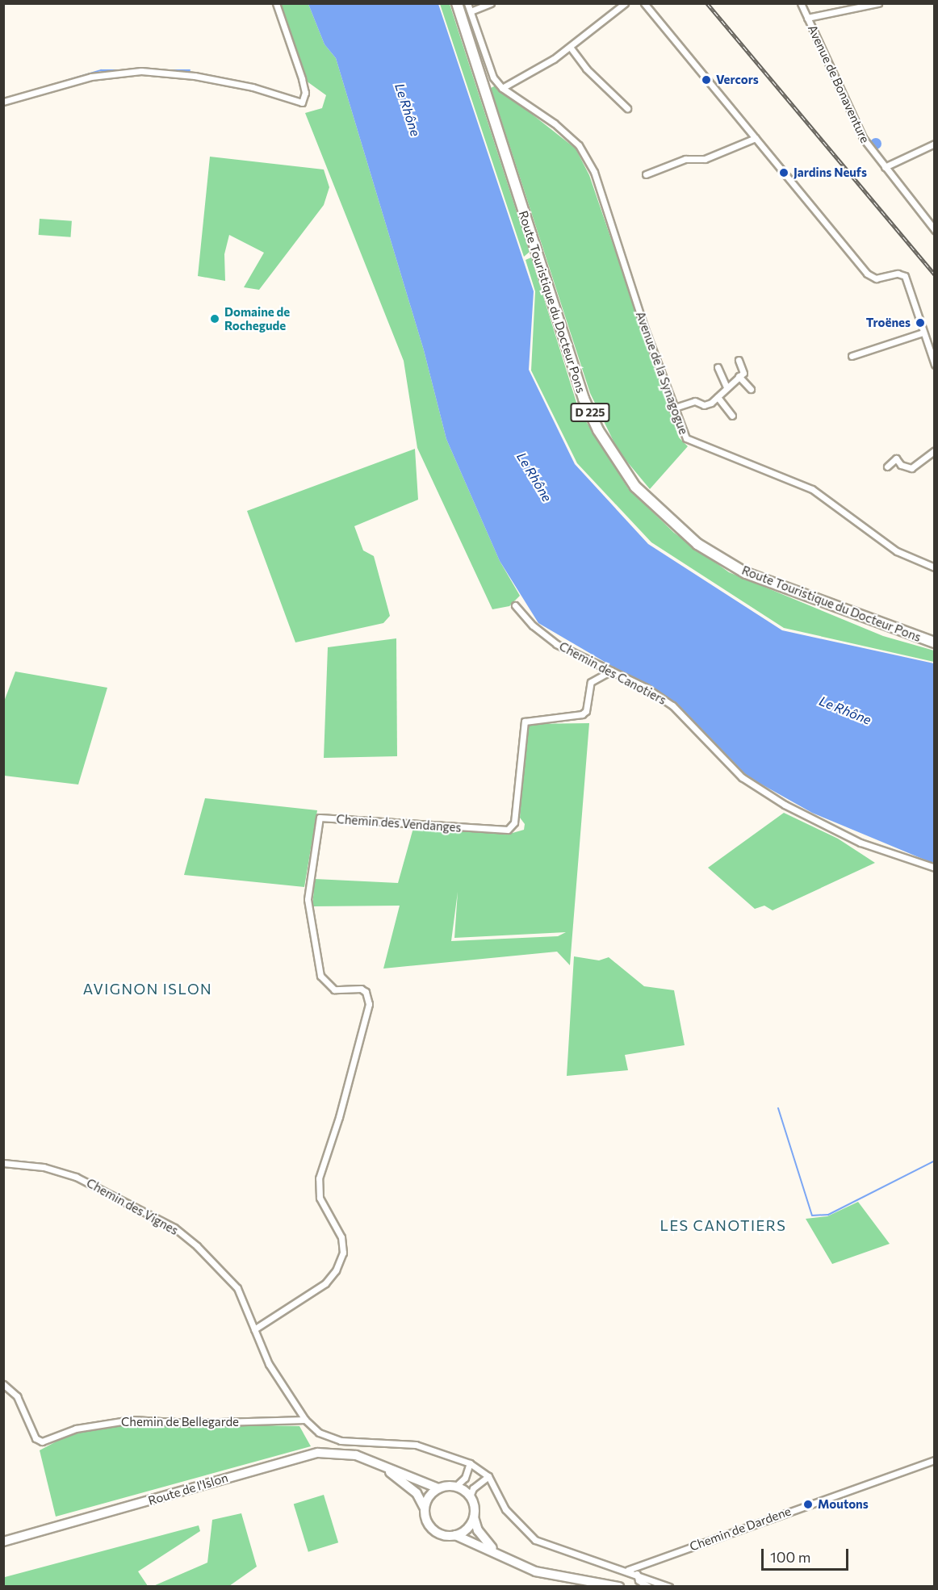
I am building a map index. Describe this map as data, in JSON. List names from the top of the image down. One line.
{"streets":{"highway":["Route Touristique du Docteur Pons","D 225"],"street":["Avenue de Bonaventure","Avenue de la Synagogue","Chemin des Canotiers","Chemin des Vendanges","Chemin des Vignes","Chemin de Bellegarde","Route de l'Islon","Chemin de Dardene"]},"crossings":[["Chemin des Canotiers","Chemin des Vendanges"],["Chemin des Vendanges","Chemin des Vignes"],["Chemin des Vignes","Chemin de Bellegarde"]],"districts":["AVIGNON ISLON","LES CANOTIERS"],"water":["Le Rhône"],"places":["Vercors","Jardins Neufs","Domaine de Rochegude","Troënes","Moutons"],"scale_bar":"100 m"}
